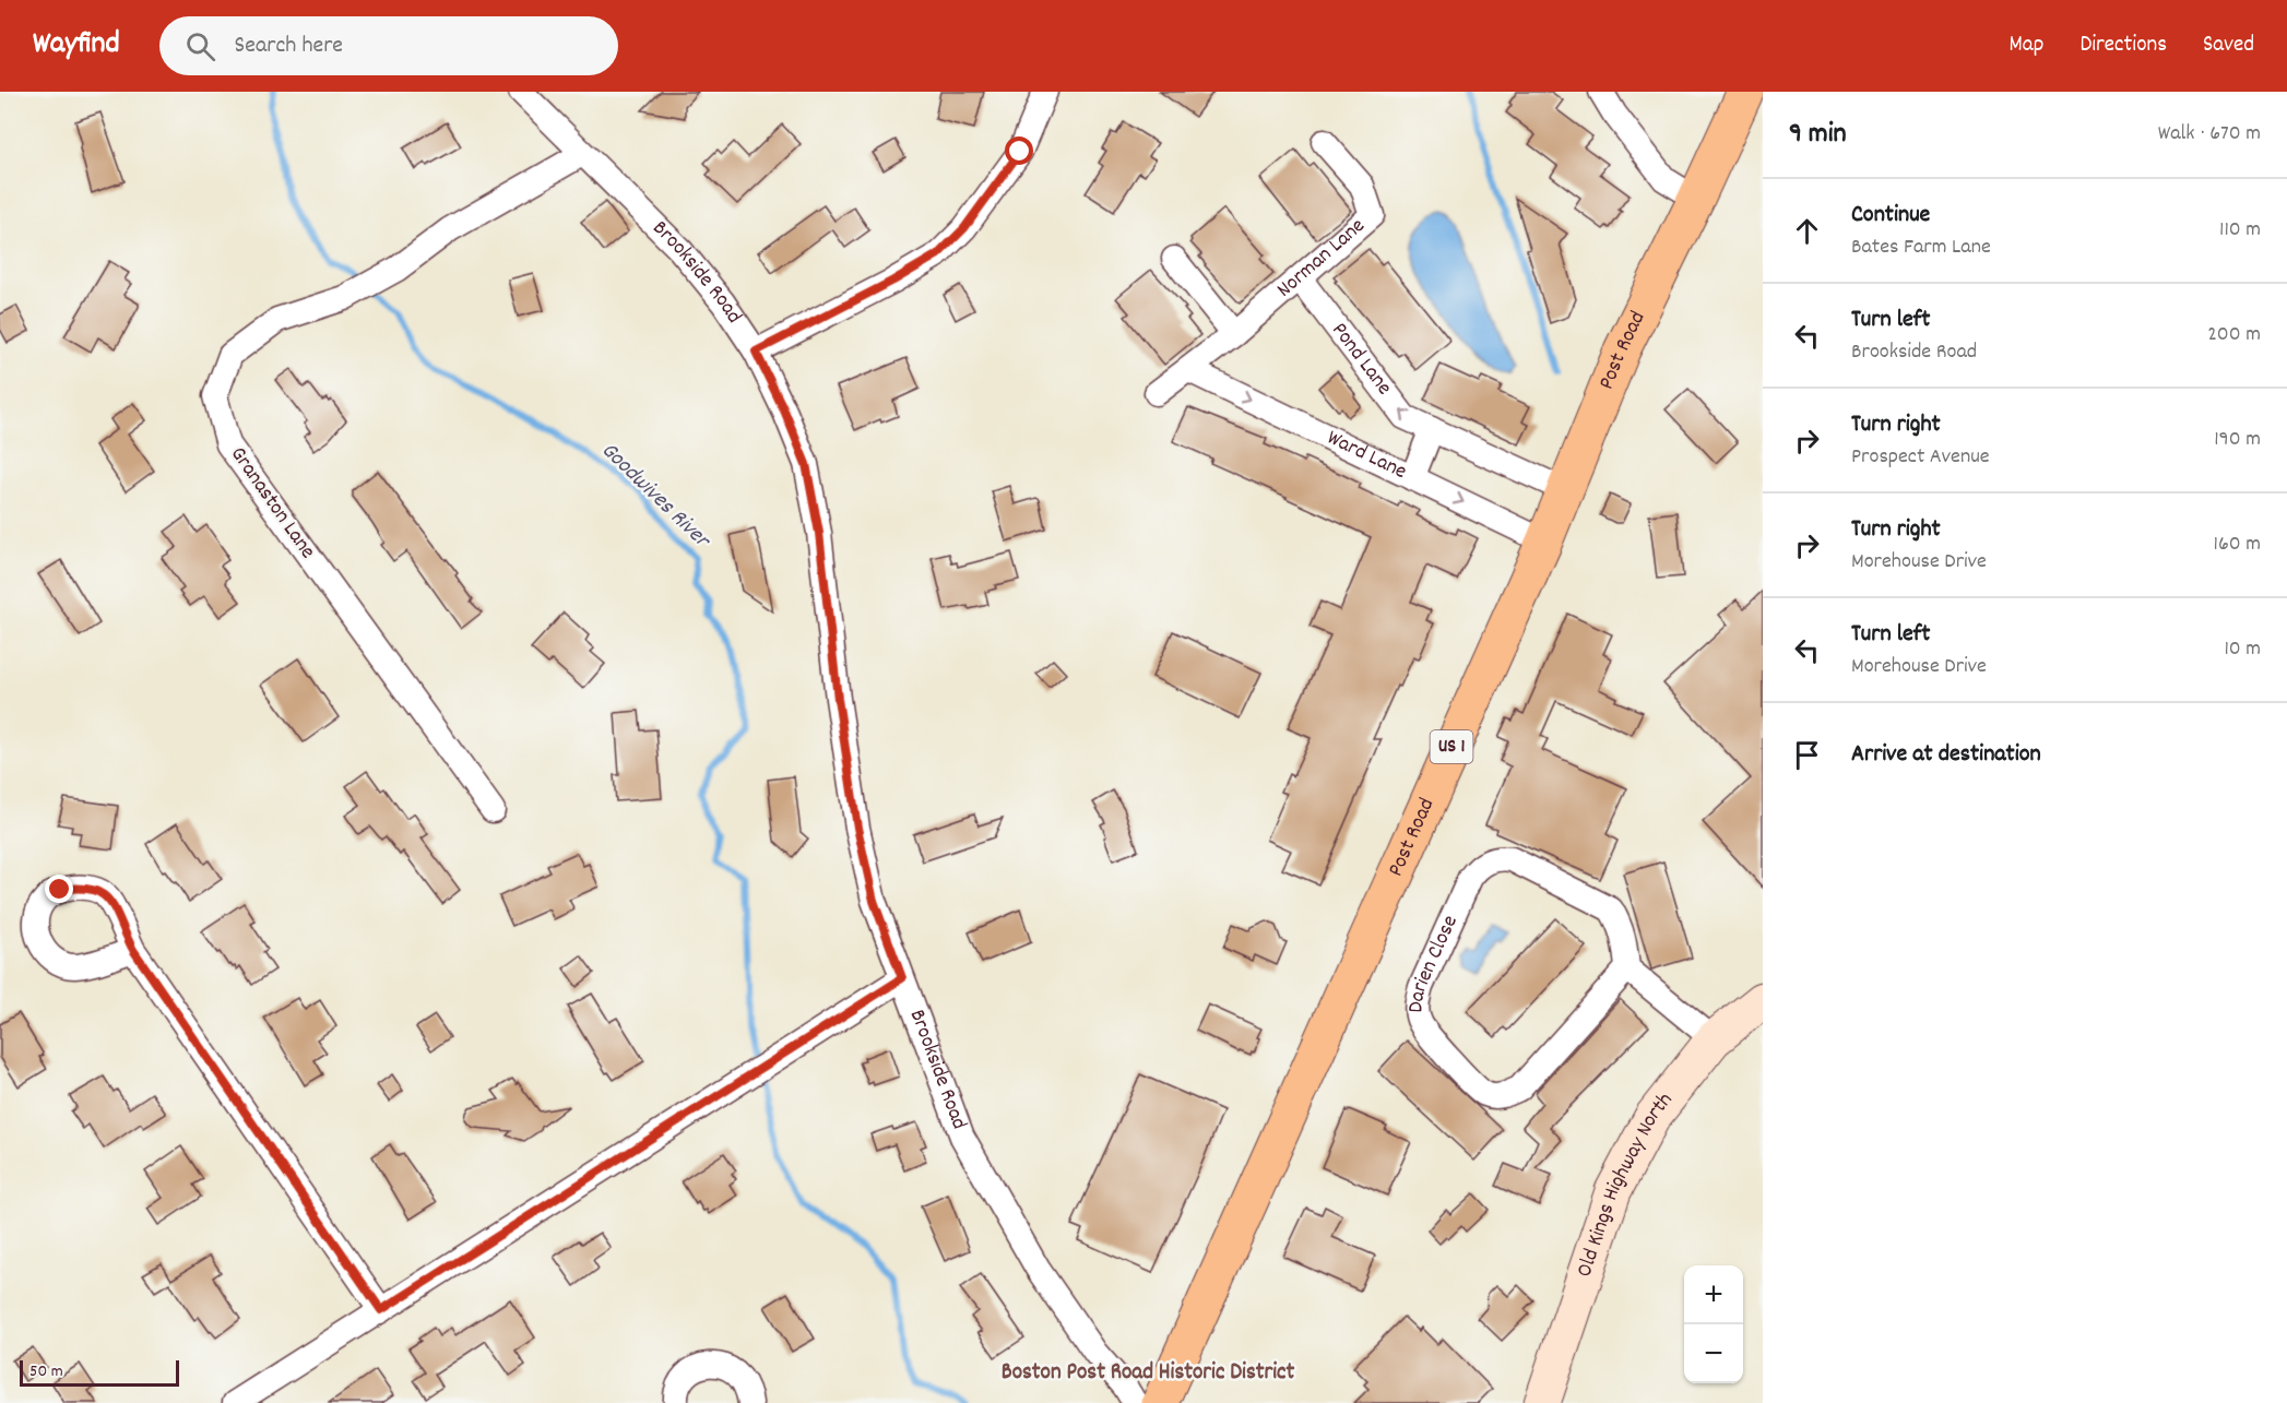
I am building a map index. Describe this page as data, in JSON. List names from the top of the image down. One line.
{"streets":{"main road":["Post Road","US 1"],"street":["Norman Lane","Brookside Road","Pond Lane","Ward Lane","Granaston Lane","Darien Close","Old Kings Highway North"]},"crossings":[["Norman Lane","Pond Lane"],["Norman Lane","Ward Lane"],["Brookside Road","Granaston Lane"],["Post Road","Pond Lane"],["Post Road","Ward Lane"]],"one_way":["Pond Lane","Ward Lane"],"districts":["Boston Post Road Historic District"],"water":["Goodwives River"],"scale_bar":"50 m","page":{"header":"Wayfind","search":"Search here","nav":["Map","Directions","Saved"],"heading":["9 min","Walk · 670 m"],"list":[["Continue","Bates Farm Lane","110 m"],["Turn left","Brookside Road","200 m"],["Turn right","Prospect Avenue","190 m"],["Turn right","Morehouse Drive","160 m"],["Turn left","Morehouse Drive","10 m"],"Arrive at destination"],"map_buttons":["+","−"],"scale":"50 m"}}
